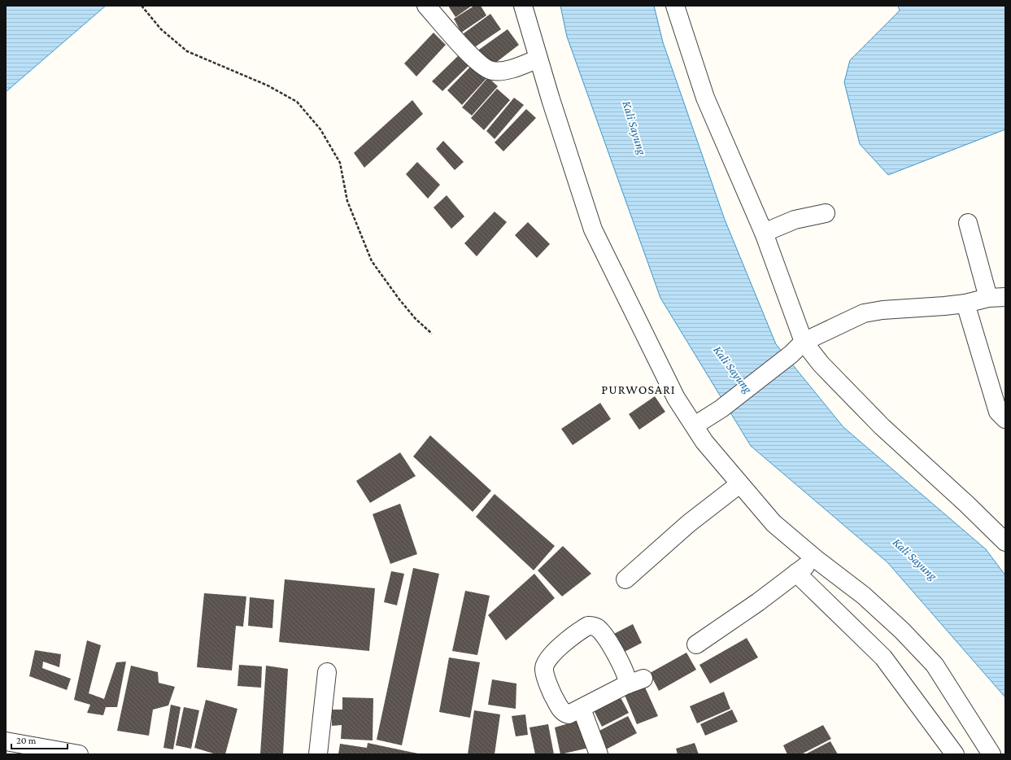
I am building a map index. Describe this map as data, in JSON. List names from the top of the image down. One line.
{"districts":["PURWOSARI"],"water":["Kali Sayung"],"scale_bar":"20 m"}
